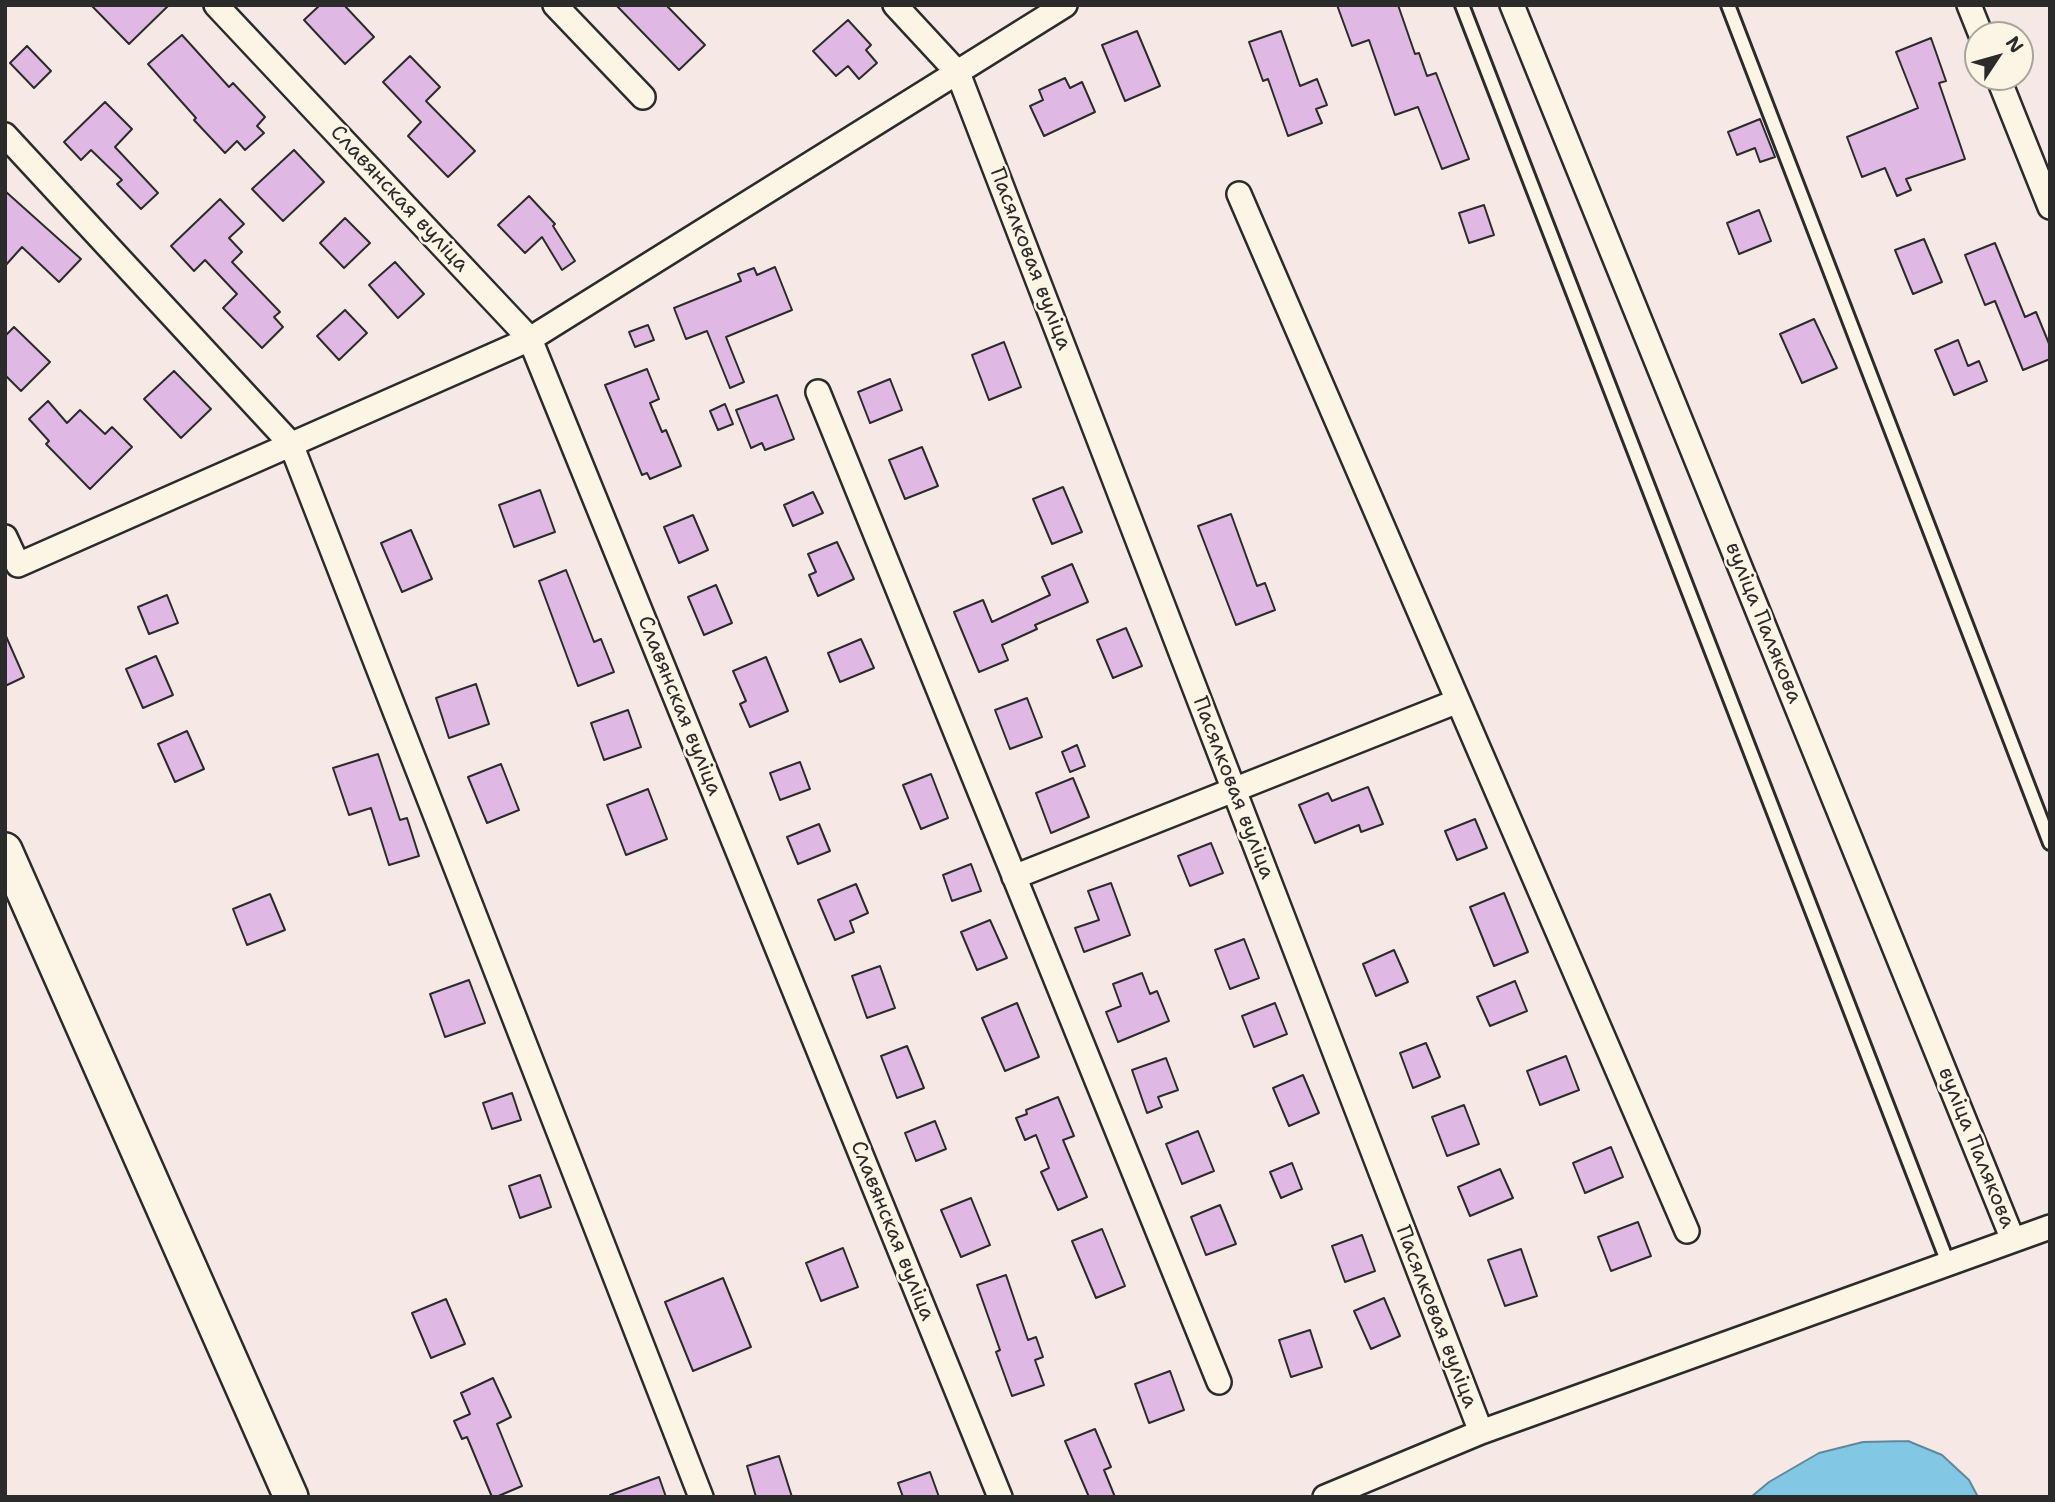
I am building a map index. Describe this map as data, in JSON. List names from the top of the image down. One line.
{"streets":{"street":["Славянская вуліца","Пасялковая вуліца","вуліца Палякова"]},"north":"top right"}
